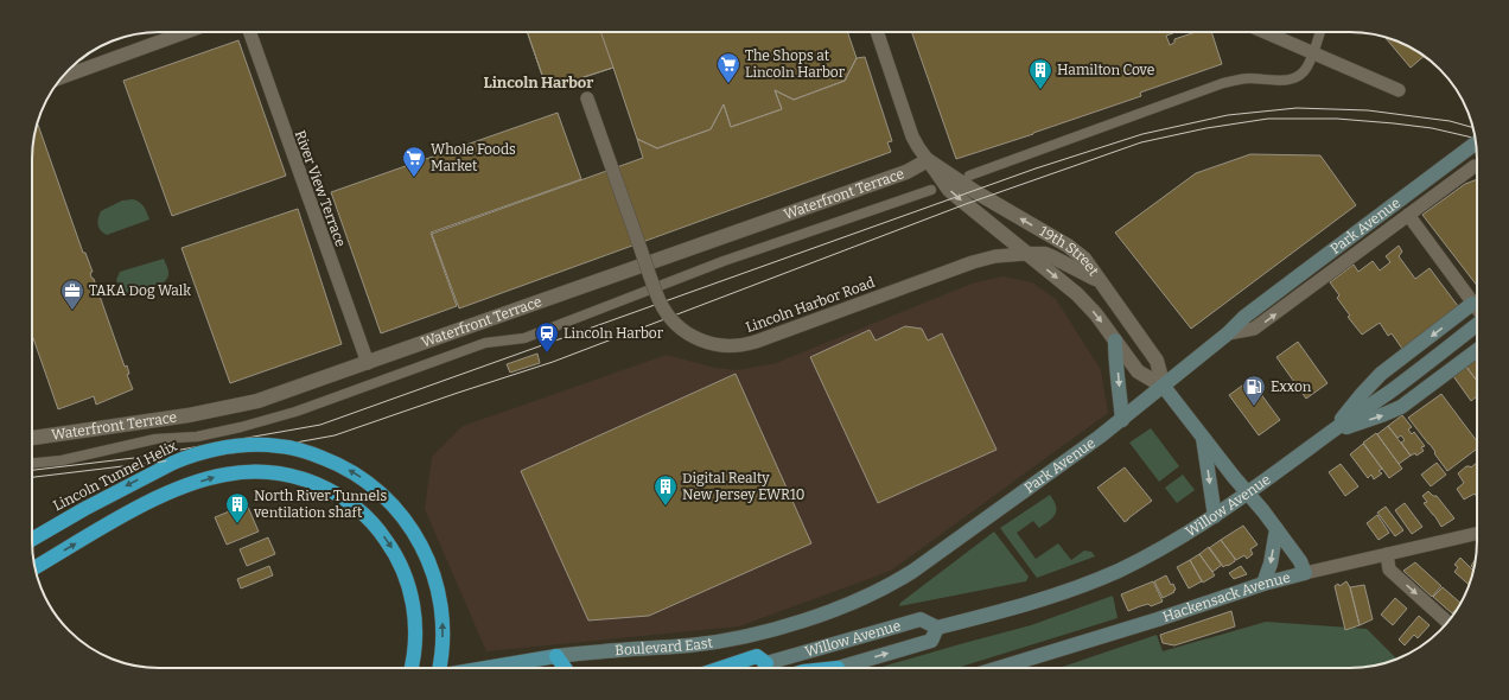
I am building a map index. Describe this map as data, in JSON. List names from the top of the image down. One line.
{"streets":{"highway":["Lincoln Tunnel Helix"],"main road":["Park Avenue","19th Street","Willow Avenue","Hackensack Avenue","Boulevard East"],"street":["River View Terrace","Waterfront Terrace","Lincoln Harbor Road"]},"crossings":[["River View Terrace","Waterfront Terrace"],["Waterfront Terrace","19th Street"],["Park Avenue","19th Street"],["Park Avenue","Boulevard East"],["19th Street","Lincoln Harbor Road"],["19th Street","Willow Avenue"],["19th Street","Hackensack Avenue"]],"districts":["Lincoln Harbor"],"places":{"supermarket":["The Shops at Lincoln Harbor","Whole Foods Market"],"building":["Hamilton Cove","Digital Realty New Jersey EWR10","North River Tunnels ventilation shaft"],"office":["TAKA Dog Walk"],"station":["Lincoln Harbor"],"fuel station":["Exxon"]}}
